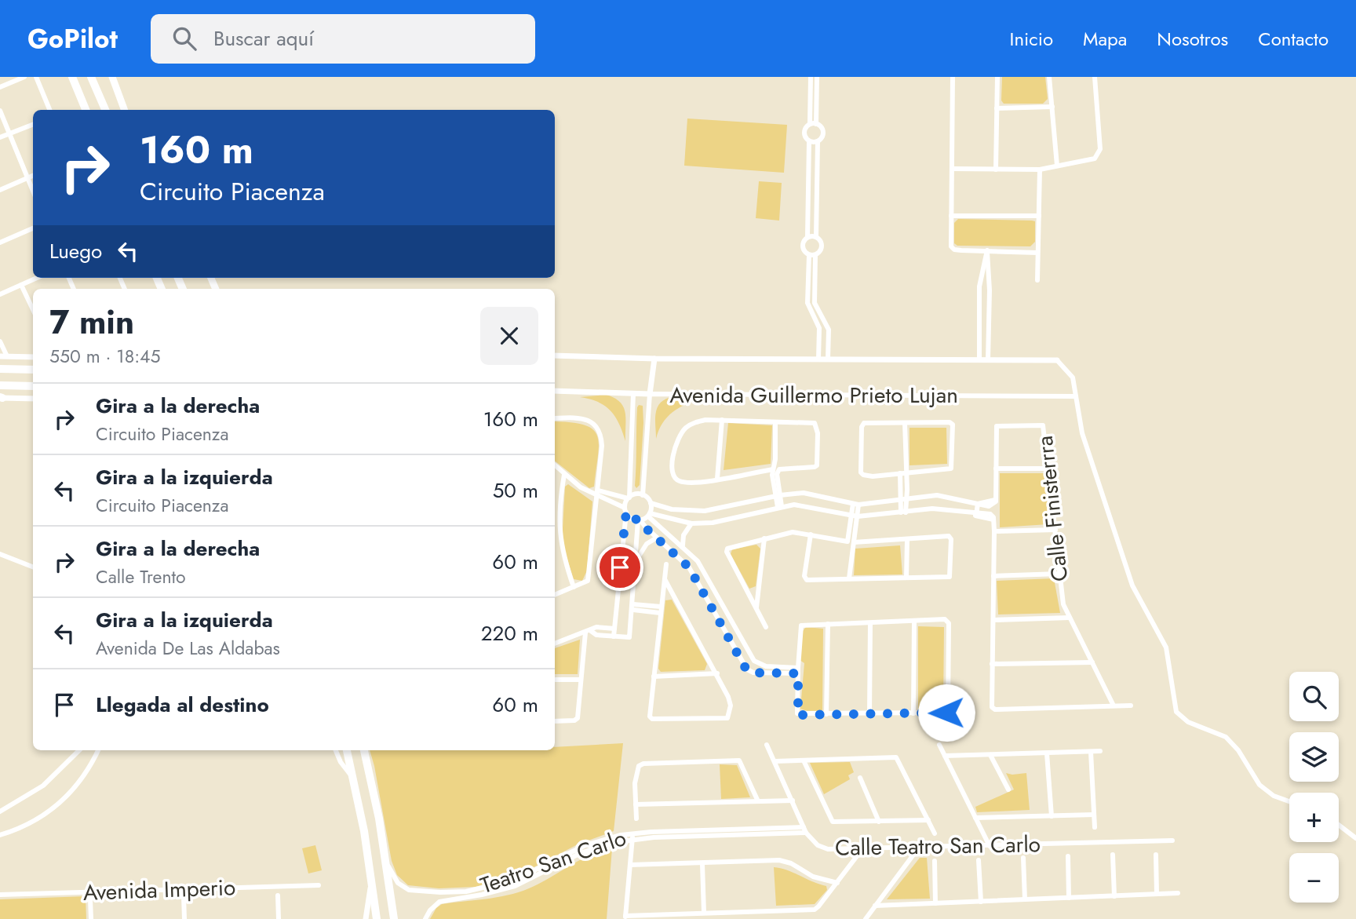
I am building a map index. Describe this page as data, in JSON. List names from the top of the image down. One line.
{"streets":{"street":["Avenida Guillermo Prieto Lujan","Calle Finisterrra","Calle Teatro San Carlo","Teatro San Carlo","Avenida Imperio"]},"crossings":[["Calle Teatro San Carlo","Teatro San Carlo"]],"page":{"header":"GoPilot","search":"Buscar aquí","nav":["Inicio","Mapa","Nosotros","Contacto"],"turn":["160 m","Circuito Piacenza"],"then":"Luego","heading":["7 min","550 m · 18:45"],"list":[{"name":"Gira a la derecha","note":"Circuito Piacenza","value":"160 m"},{"name":"Gira a la izquierda","note":"Circuito Piacenza","value":"50 m"},{"name":"Gira a la derecha","note":"Calle Trento","value":"60 m"},{"name":"Gira a la izquierda","note":"Avenida De Las Aldabas","value":"220 m"},{"name":"Llegada al destino","value":"60 m"}],"map_buttons":["+","−"]}}
